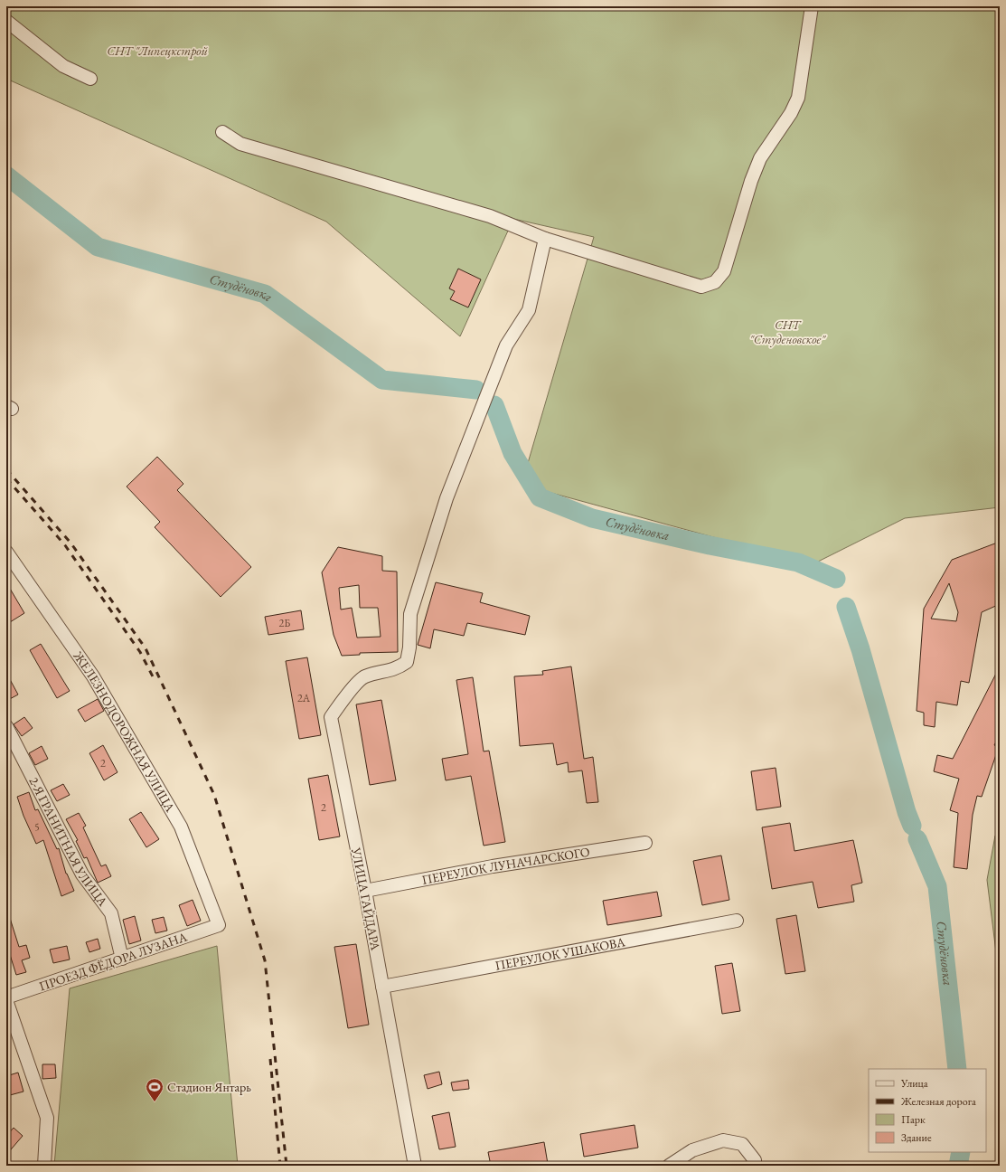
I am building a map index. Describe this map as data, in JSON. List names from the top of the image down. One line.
{"streets":{"street":["ЖЕЛЕЗНОДОРОЖНАЯ УЛИЦА","2-Я ГРАНИТНАЯ УЛИЦА","ПЕРЕУЛОК ЛУНАЧАРСКОГО","УЛИЦА ГАЙДАРА","ПЕРЕУЛОК УШАКОВА","ПРОЕЗД ФЁДОРА ЛУЗАНА"]},"crossings":[["ЖЕЛЕЗНОДОРОЖНАЯ УЛИЦА","ПРОЕЗД ФЁДОРА ЛУЗАНА"],["2-Я ГРАНИТНАЯ УЛИЦА","ПРОЕЗД ФЁДОРА ЛУЗАНА"],["ПЕРЕУЛОК ЛУНАЧАРСКОГО","УЛИЦА ГАЙДАРА"],["УЛИЦА ГАЙДАРА","ПЕРЕУЛОК УШАКОВА"]],"water":["Студёновка"],"parks":["СНТ \"Липецкстрой","СНТ \"Студеновское\""],"places":{"sports":["Стадион Янтарь"]},"house_numbers":["2Б","2А","2","2","5"],"legend":["Улица","Железная дорога","Парк","Здание"]}
